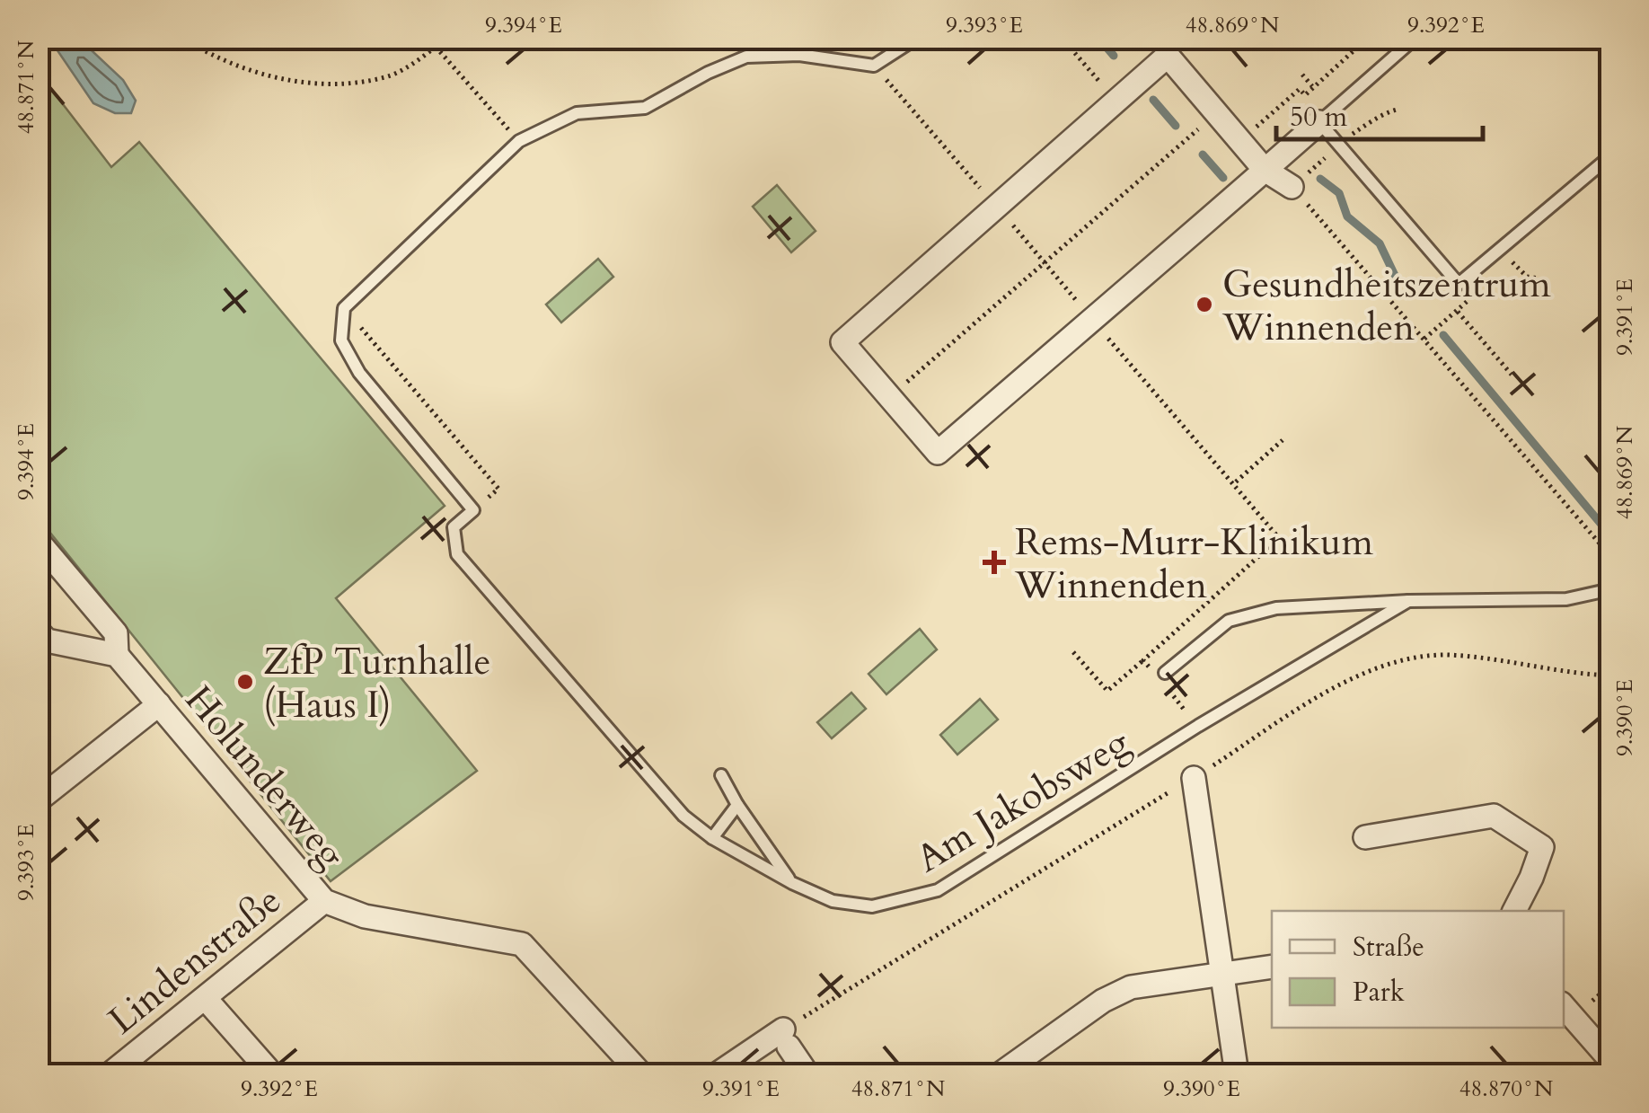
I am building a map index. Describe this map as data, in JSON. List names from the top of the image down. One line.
{"streets":{"street":["Holunderweg","Lindenstraße"],"lane":["Am Jakobsweg"]},"crossings":[["Holunderweg","Lindenstraße"]],"places":{"other":["Gesundheitszentrum Winnenden","ZfP Turnhalle (Haus I)"],"health":["Rems-Murr-Klinikum Winnenden"]},"legend":["Straße","Park"],"scale_bar":"50 m","coordinates":["9.394°E","9.393°E","48.869°N","9.392°E","48.871°N","9.391°E","9.390°E","48.870°N"]}
